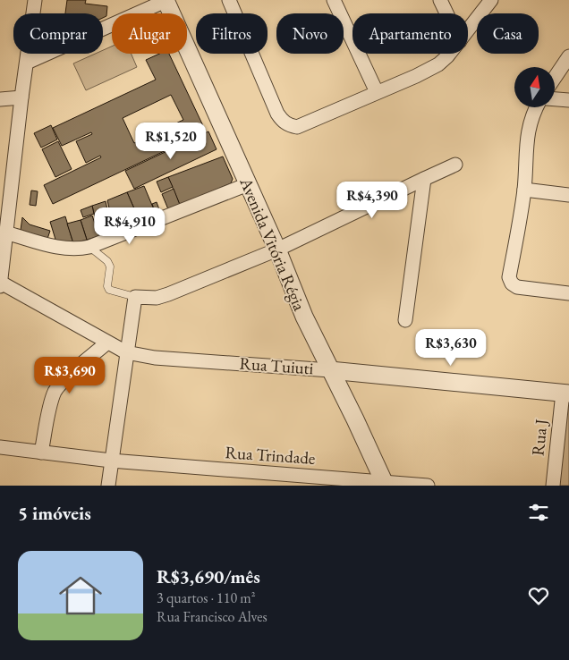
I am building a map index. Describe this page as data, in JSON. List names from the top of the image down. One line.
{"streets":{"street":["Avenida Vitória Régia","Rua Tuiuti","Rua J","Rua Trindade"]},"crossings":[["Avenida Vitória Régia","Rua Tuiuti"],["Avenida Vitória Régia","Rua Trindade"],["Rua Tuiuti","Rua J"]],"north":"top","page":{"chip":["Comprar","Alugar","Filtros","Novo","Apartamento","Casa"],"price":["R$1,520","R$4,390","R$4,910","R$3,630","R$3,690"],"heading":"5 imóveis","list":[{"name":"R$3,690/mês","note":"3 quartos · 110 m² · Rua Francisco Alves"}]}}
